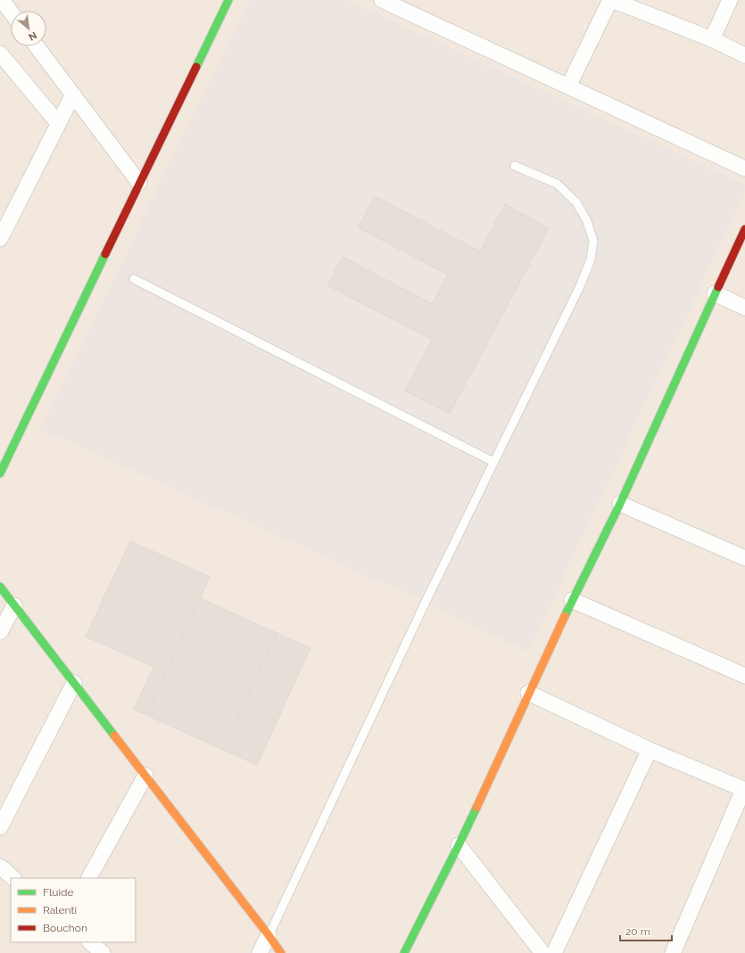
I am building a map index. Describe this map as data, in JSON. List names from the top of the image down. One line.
{"legend":["Fluide","Ralenti","Bouchon"],"scale_bar":"20 m","north":"bottom right"}
